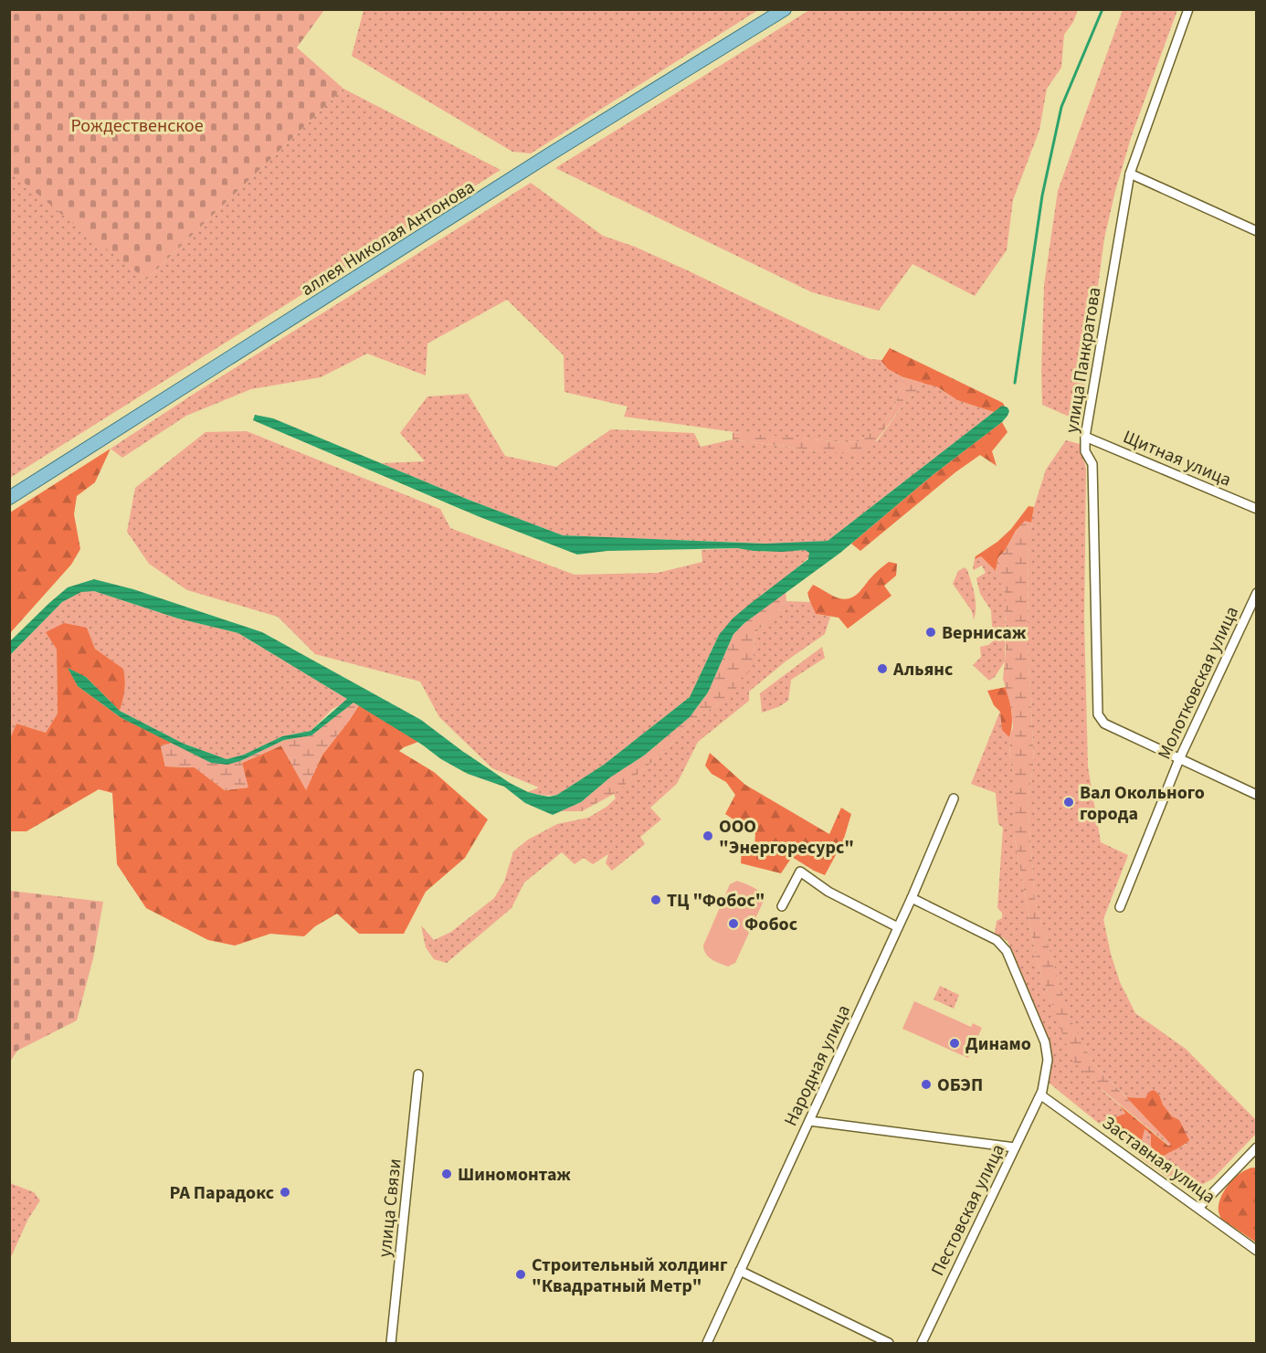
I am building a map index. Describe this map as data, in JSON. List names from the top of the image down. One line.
{"streets":{"main road":["аллея Николая Антонова"],"street":["улица Панкратова","Щитная улица","Молотковская улица","Народная улица","Заставная улица","улица Связи","Пестовская улица"]},"crossings":[["улица Панкратова","Щитная улица"],["улица Панкратова","Молотковская улица"],["Народная улица","Пестовская улица"],["Заставная улица","Пестовская улица"]],"parks":["Рождественское"],"places":["Вернисаж","Альянс","Вал Окольного города","ООО \"Энергоресурс\"","ТЦ \"Фобос\"","Фобос","Динамо","ОБЭП","Шиномонтаж","РА Парадокс","Строительный холдинг \"Квадратный Метр\""]}
